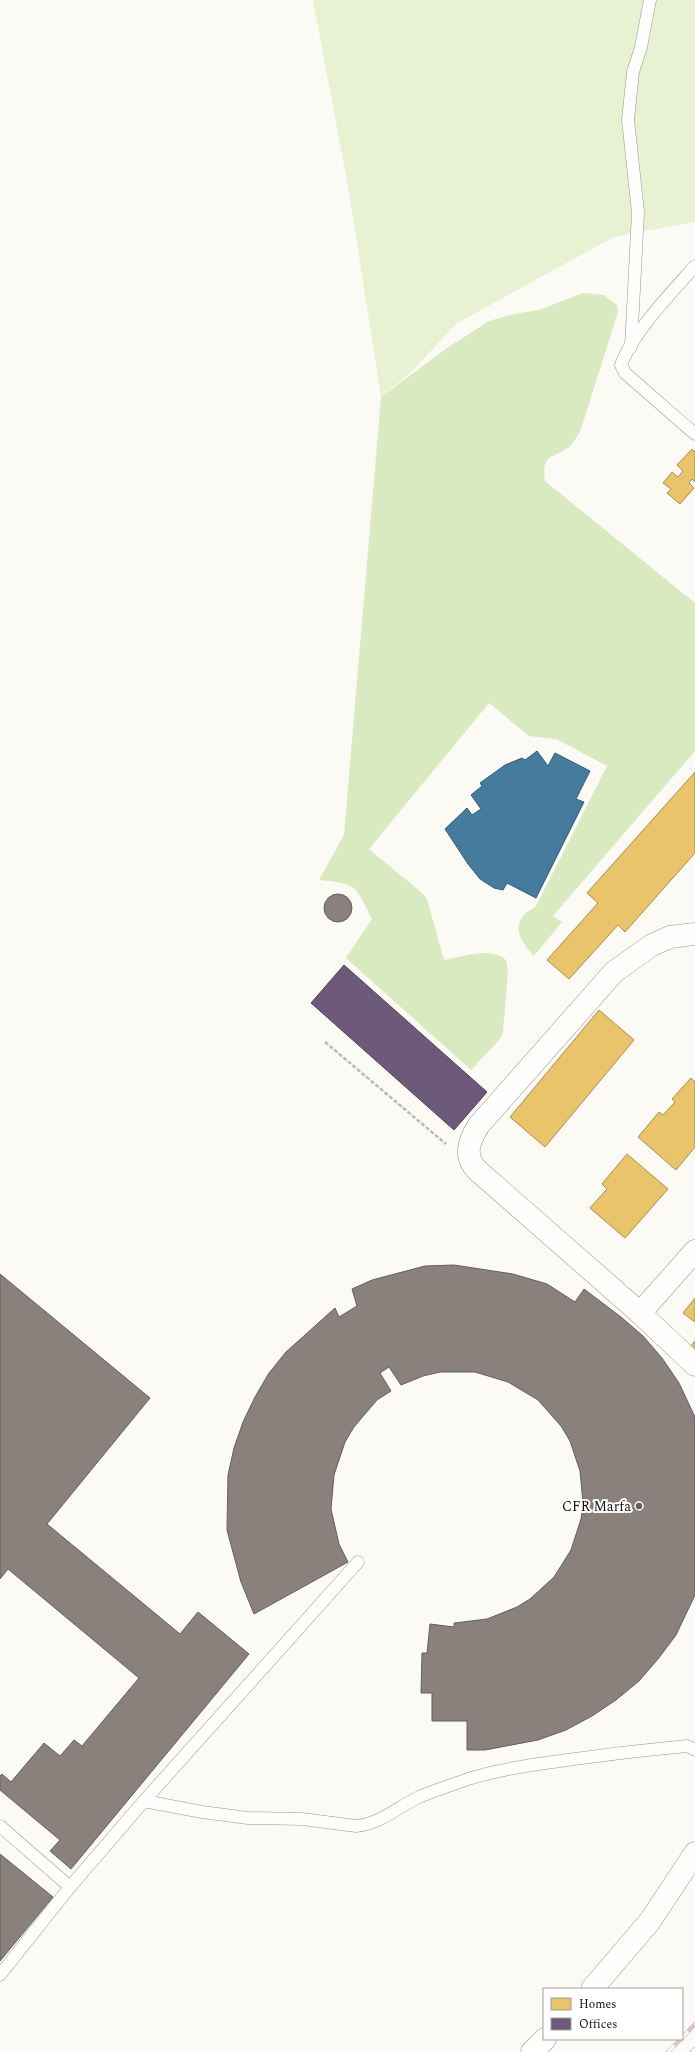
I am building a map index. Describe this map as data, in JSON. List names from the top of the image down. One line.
{"places":["CFR Marfa"],"legend":["Homes","Offices"]}
